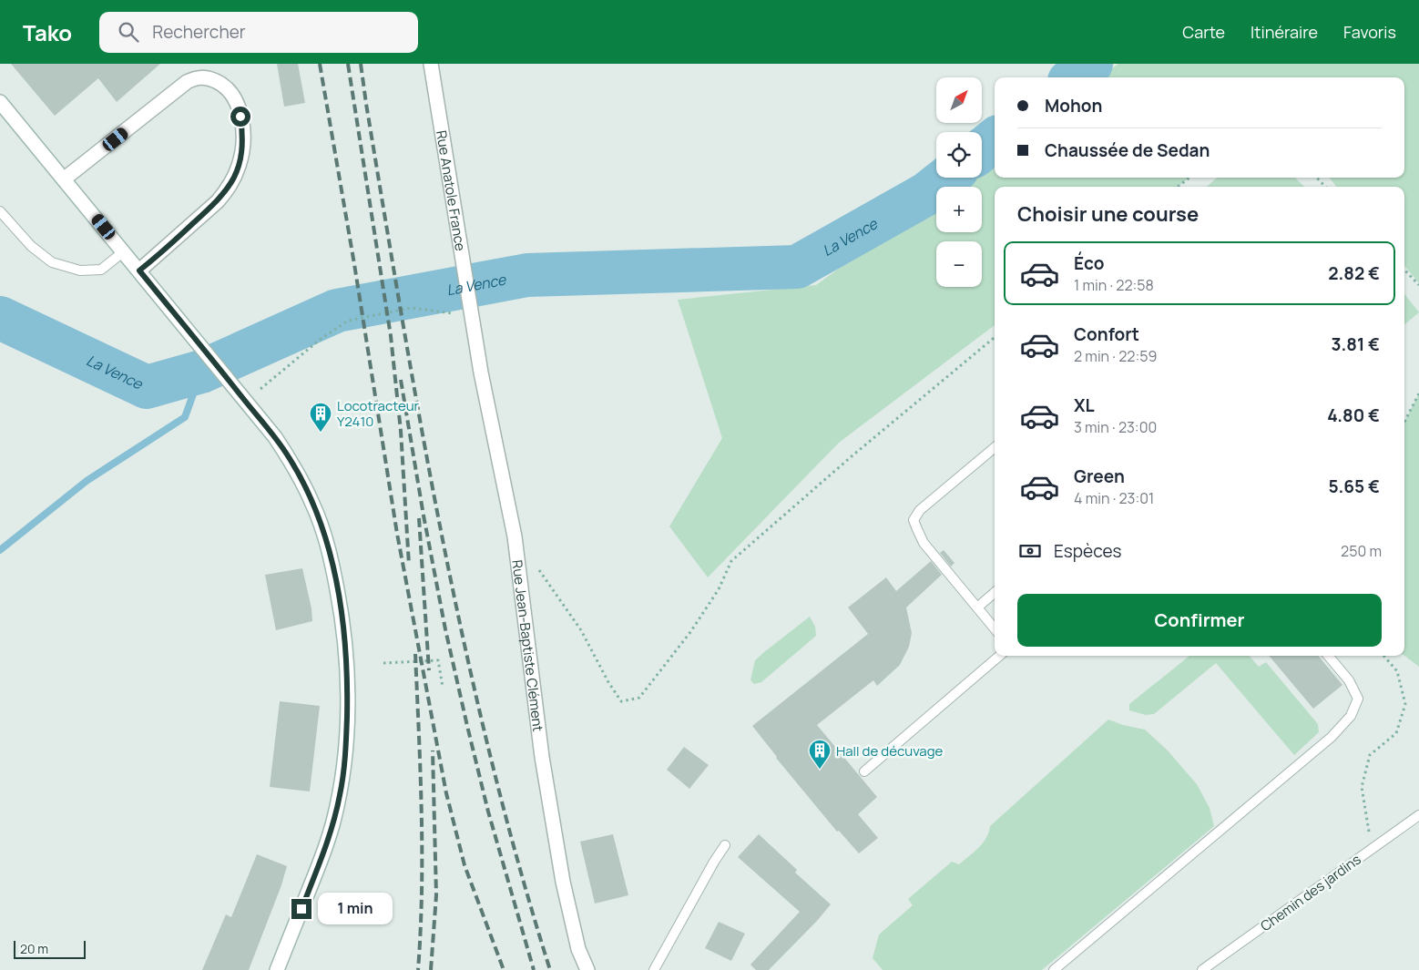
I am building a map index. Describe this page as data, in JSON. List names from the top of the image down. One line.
{"streets":{"street":["Rue Anatole France","Rue Jean-Baptiste Clément"],"lane":["Chemin des jardins"]},"crossings":[["Rue Anatole France","Rue Jean-Baptiste Clément"]],"water":["La Vence"],"places":{"building":["Locotracteur Y2410","Hall de décuvage"]},"scale_bar":"20 m","north":"top right","page":{"header":"Tako","search":"Rechercher","nav":["Carte","Itinéraire","Favoris"],"map_buttons":["+","−"],"banner":["Mohon","Chaussée de Sedan"],"heading":"Choisir une course","list":[{"name":"Éco","note":"1 min · 22:58","value":"2.82 €"},{"name":"Confort","note":"2 min · 22:59","value":"3.81 €"},{"name":"XL","note":"3 min · 23:00","value":"4.80 €"},{"name":"Green","note":"4 min · 23:01","value":"5.65 €"}],"pay":["Espèces","250 m"],"buttons":"Confirmer","bubble":"1 min","scale":"20 m"}}
